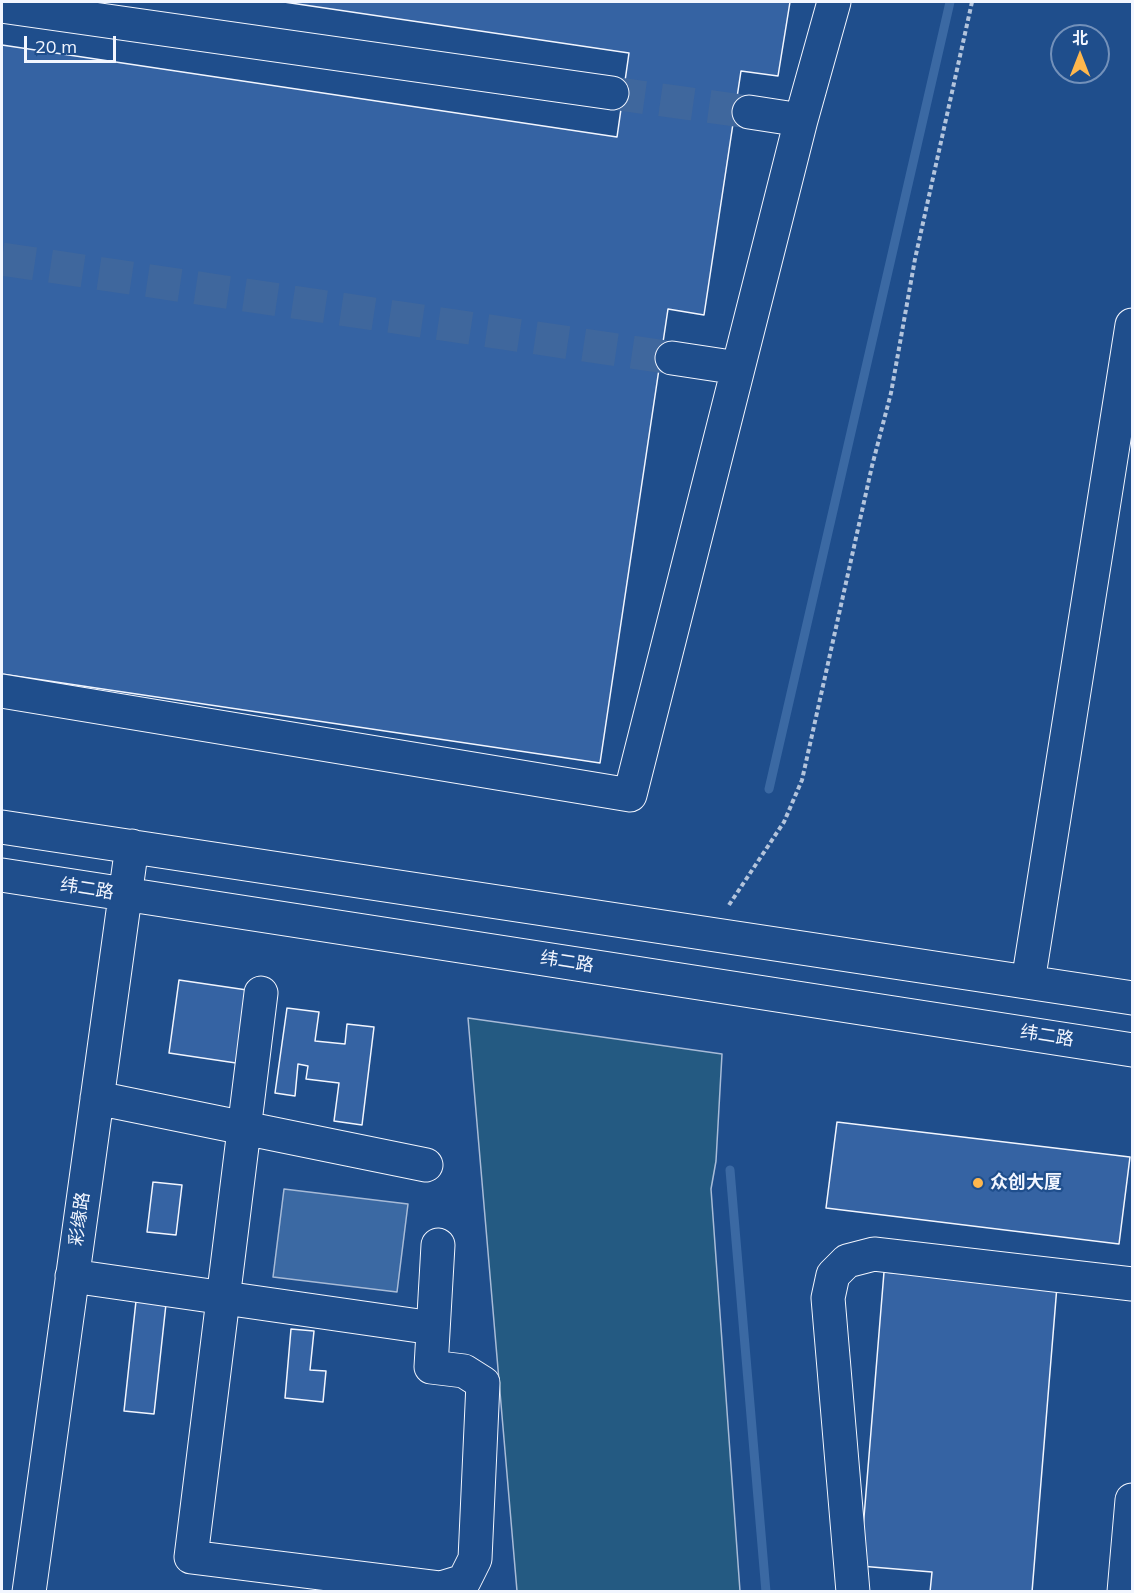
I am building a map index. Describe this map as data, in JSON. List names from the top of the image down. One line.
{"streets":{"street":["纬二路","彩缘路"]},"crossings":[["纬二路","彩缘路"]],"places":["众创大厦"],"scale_bar":"20 m","north":"top"}
